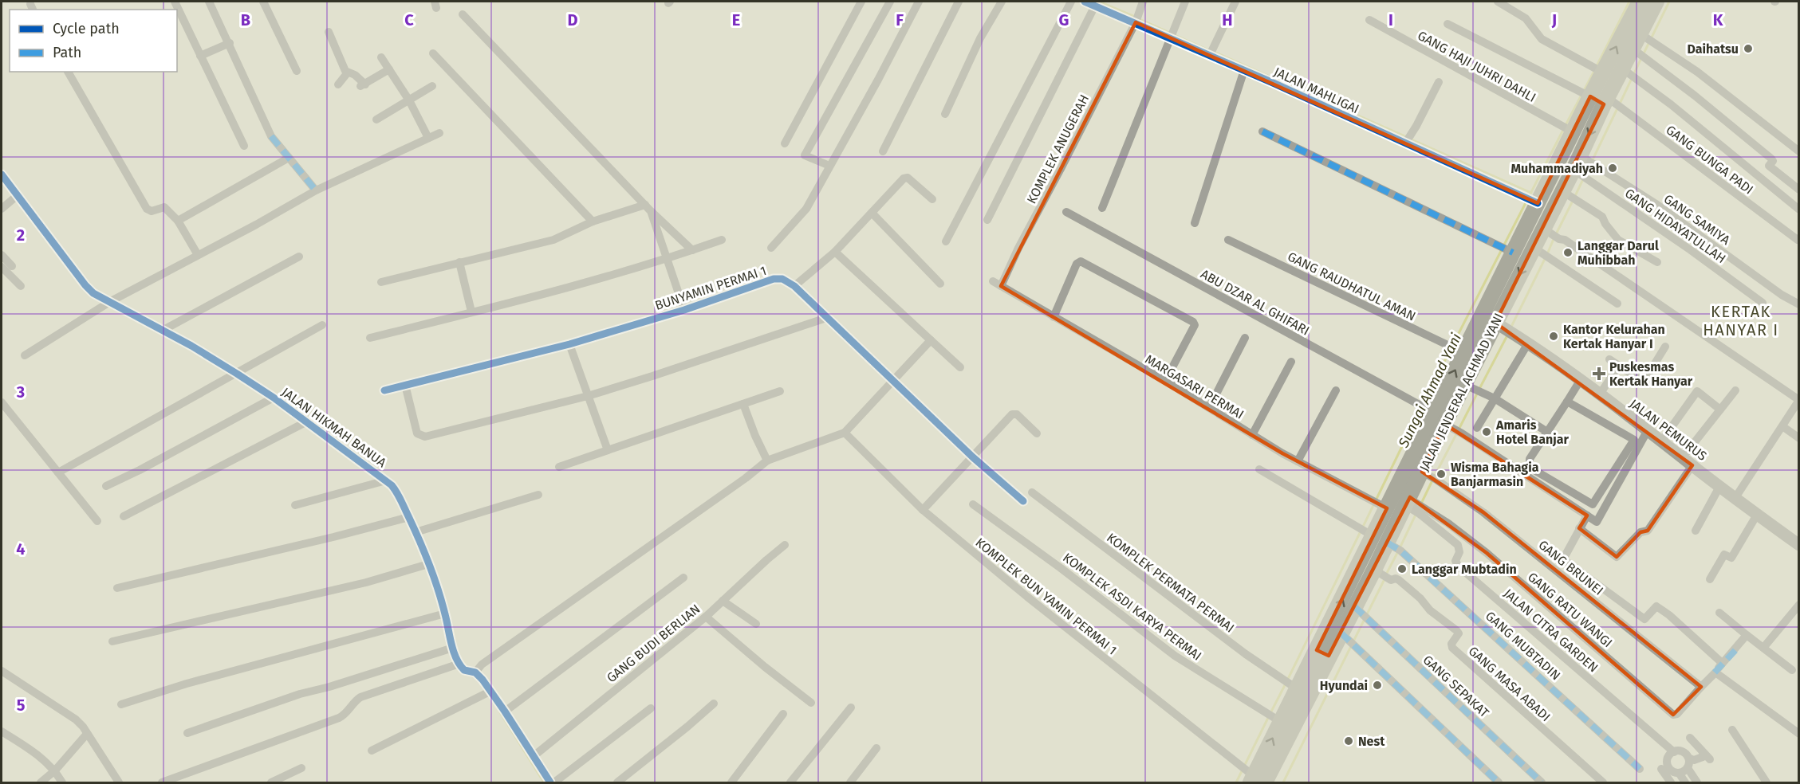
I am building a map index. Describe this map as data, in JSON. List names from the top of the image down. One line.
{"streets":{"highway":["JALAN JENDERAL ACHMAD YANI"],"street":["GANG HAJI JUHRI DAHLI","JALAN MAHLIGAI","KOMPLEK ANUGERAH","GANG BUNGA PADI","GANG SAMIYA","GANG HIDAYATULLAH","GANG RAUDHATUL AMAN","BUNYAMIN PERMAI 1","ABU DZAR AL GHIFARI","MARGASARI PERMAI","JALAN HIKMAH BANUA","JALAN PEMURUS","GANG BRUNEI","KOMPLEK PERMATA PERMAI","KOMPLEK BUN YAMIN PERMAI 1","KOMPLEK ASDI KARYA PERMAI","GANG RATU WANGI","JALAN CITRA GARDEN","GANG BUDI BERLIAN","GANG MUBTADIN","GANG MASA ABADI","GANG SEPAKAT"]},"crossings":[["GANG HAJI JUHRI DAHLI","JALAN JENDERAL ACHMAD YANI"],["JALAN MAHLIGAI","KOMPLEK ANUGERAH"],["JALAN MAHLIGAI","JALAN JENDERAL ACHMAD YANI"],["KOMPLEK ANUGERAH","MARGASARI PERMAI"],["GANG BUNGA PADI","JALAN JENDERAL ACHMAD YANI"],["GANG SAMIYA","JALAN JENDERAL ACHMAD YANI"],["GANG HIDAYATULLAH","JALAN JENDERAL ACHMAD YANI"],["GANG RAUDHATUL AMAN","JALAN JENDERAL ACHMAD YANI"],["ABU DZAR AL GHIFARI","JALAN JENDERAL ACHMAD YANI"],["MARGASARI PERMAI","JALAN JENDERAL ACHMAD YANI"],["JALAN JENDERAL ACHMAD YANI","JALAN PEMURUS"],["JALAN JENDERAL ACHMAD YANI","GANG BRUNEI"],["JALAN JENDERAL ACHMAD YANI","KOMPLEK PERMATA PERMAI"],["JALAN JENDERAL ACHMAD YANI","KOMPLEK BUN YAMIN PERMAI 1"],["JALAN JENDERAL ACHMAD YANI","KOMPLEK ASDI KARYA PERMAI"],["JALAN JENDERAL ACHMAD YANI","GANG RATU WANGI"],["JALAN JENDERAL ACHMAD YANI","JALAN CITRA GARDEN"],["JALAN JENDERAL ACHMAD YANI","GANG MUBTADIN"],["JALAN JENDERAL ACHMAD YANI","GANG MASA ABADI"],["JALAN JENDERAL ACHMAD YANI","GANG SEPAKAT"],["GANG BRUNEI","GANG RATU WANGI"],["GANG RATU WANGI","JALAN CITRA GARDEN"]],"districts":["KERTAK HANYAR I"],"water":["Sungai Ahmad Yani"],"places":{"other":["Daihatsu","Muhammadiyah","Langgar Darul Muhibbah","Kantor Kelurahan Kertak Hanyar I","Amaris Hotel Banjar","Wisma Bahagia Banjarmasin","Langgar Mubtadin","Hyundai","Nest"],"health":["Puskesmas Kertak Hanyar"]},"legend":["Cycle path","Path"],"grid":{"columns":["B","C","D","E","F","G","H","I","J","K"],"rows":["2","3","4","5"]}}
